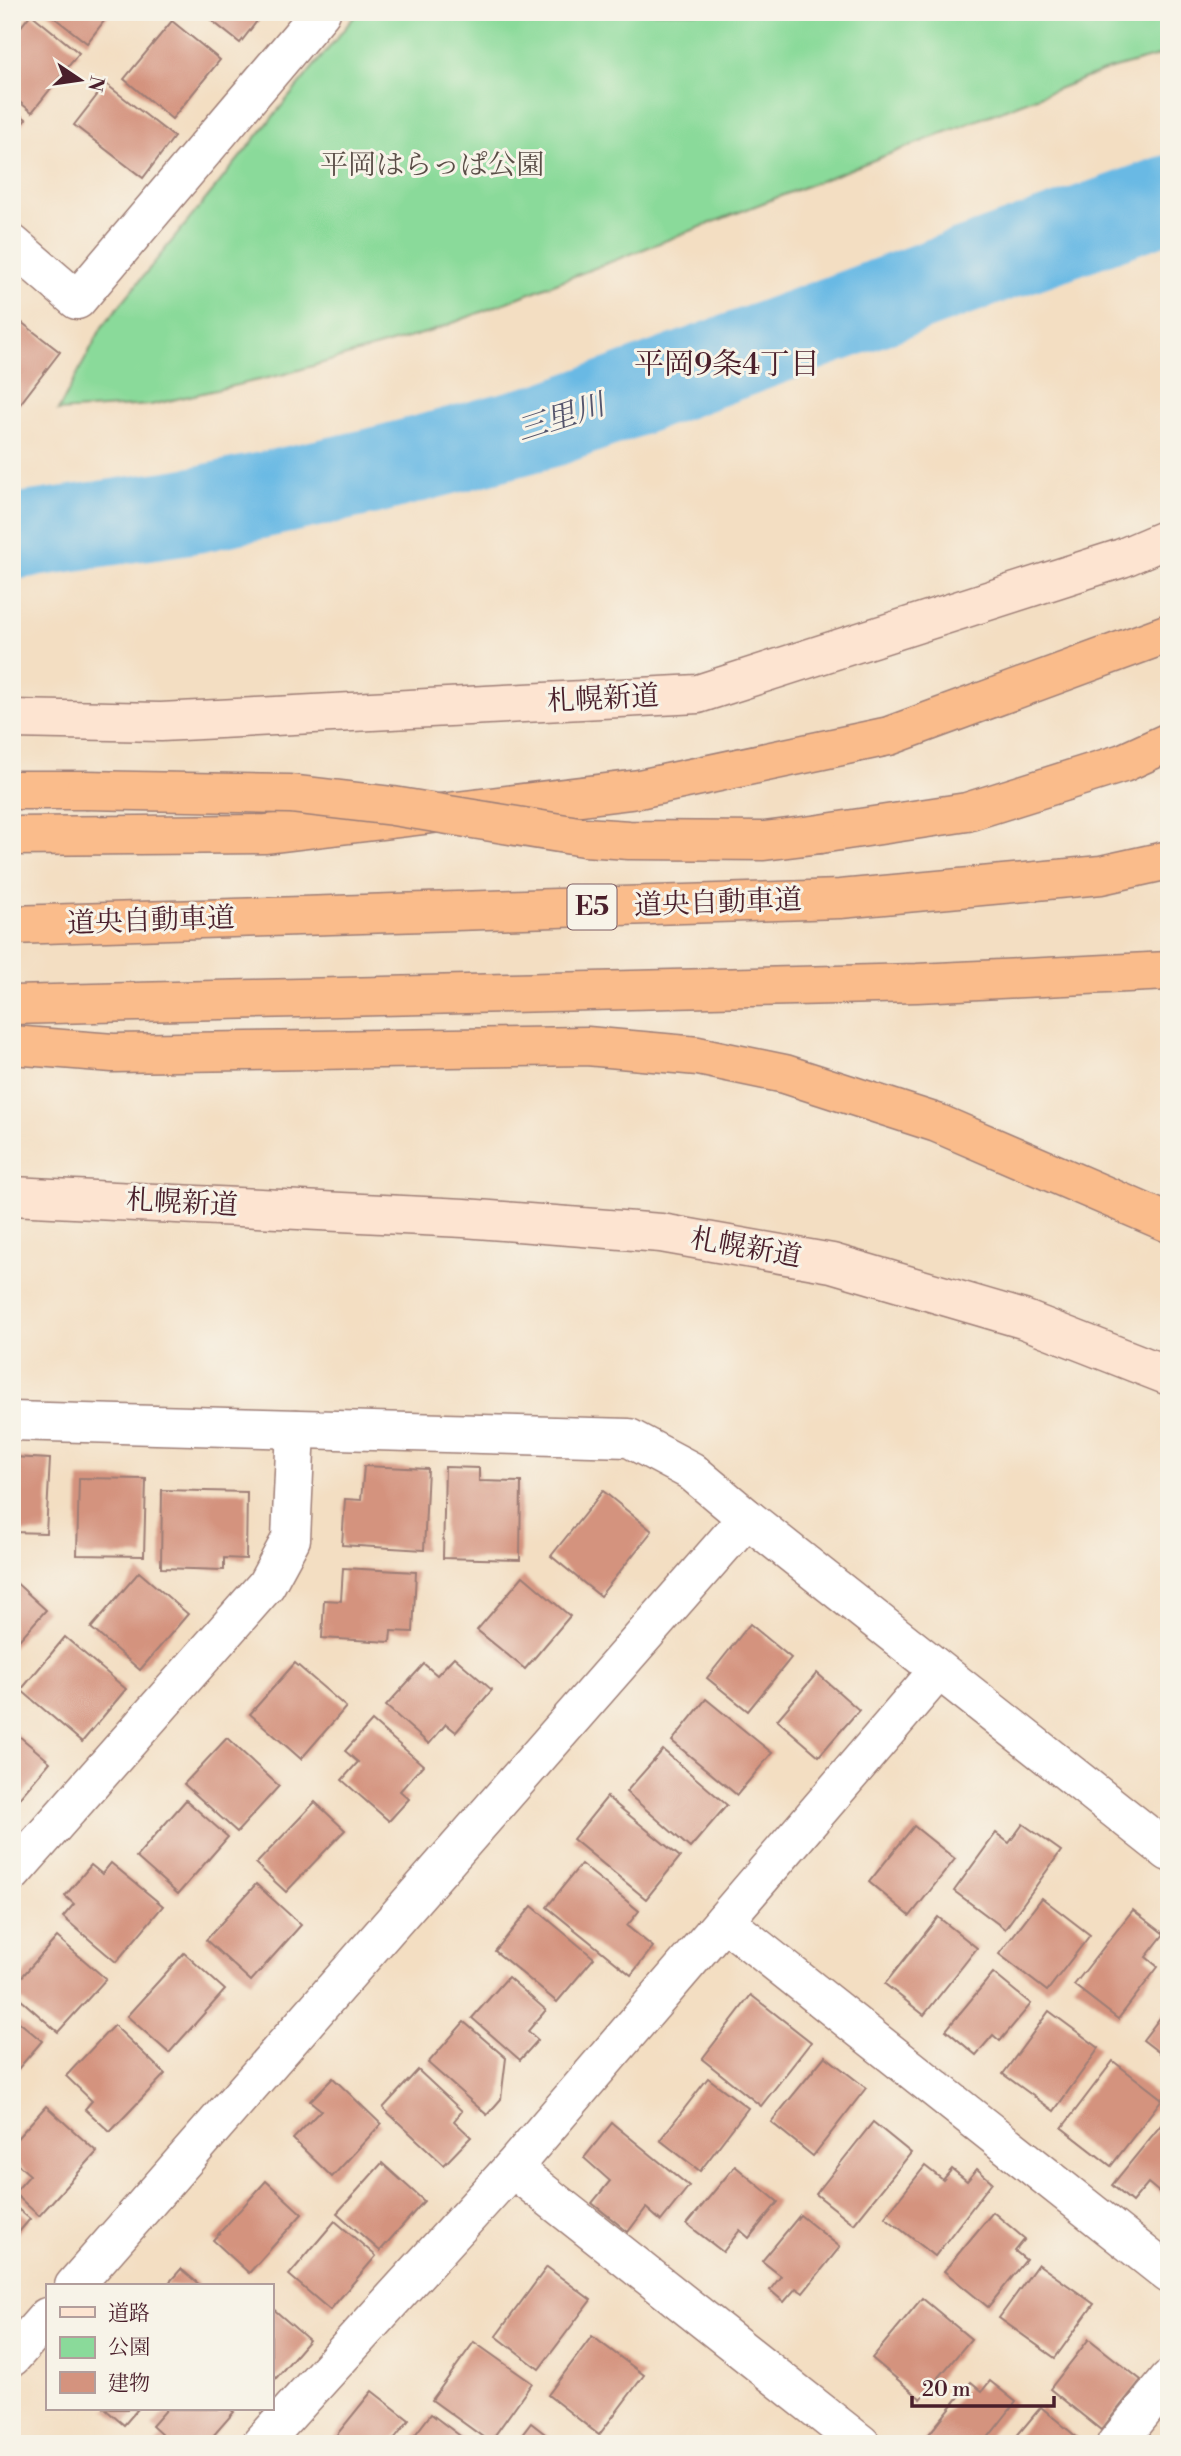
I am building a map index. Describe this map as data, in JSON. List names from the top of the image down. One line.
{"streets":{"highway":["道央自動車道","E5"],"street":["札幌新道"]},"districts":["平岡9条4丁目"],"water":["三里川"],"parks":["平岡はらっぱ公園"],"legend":["道路","公園","建物"],"scale_bar":"20 m","north":"right"}
